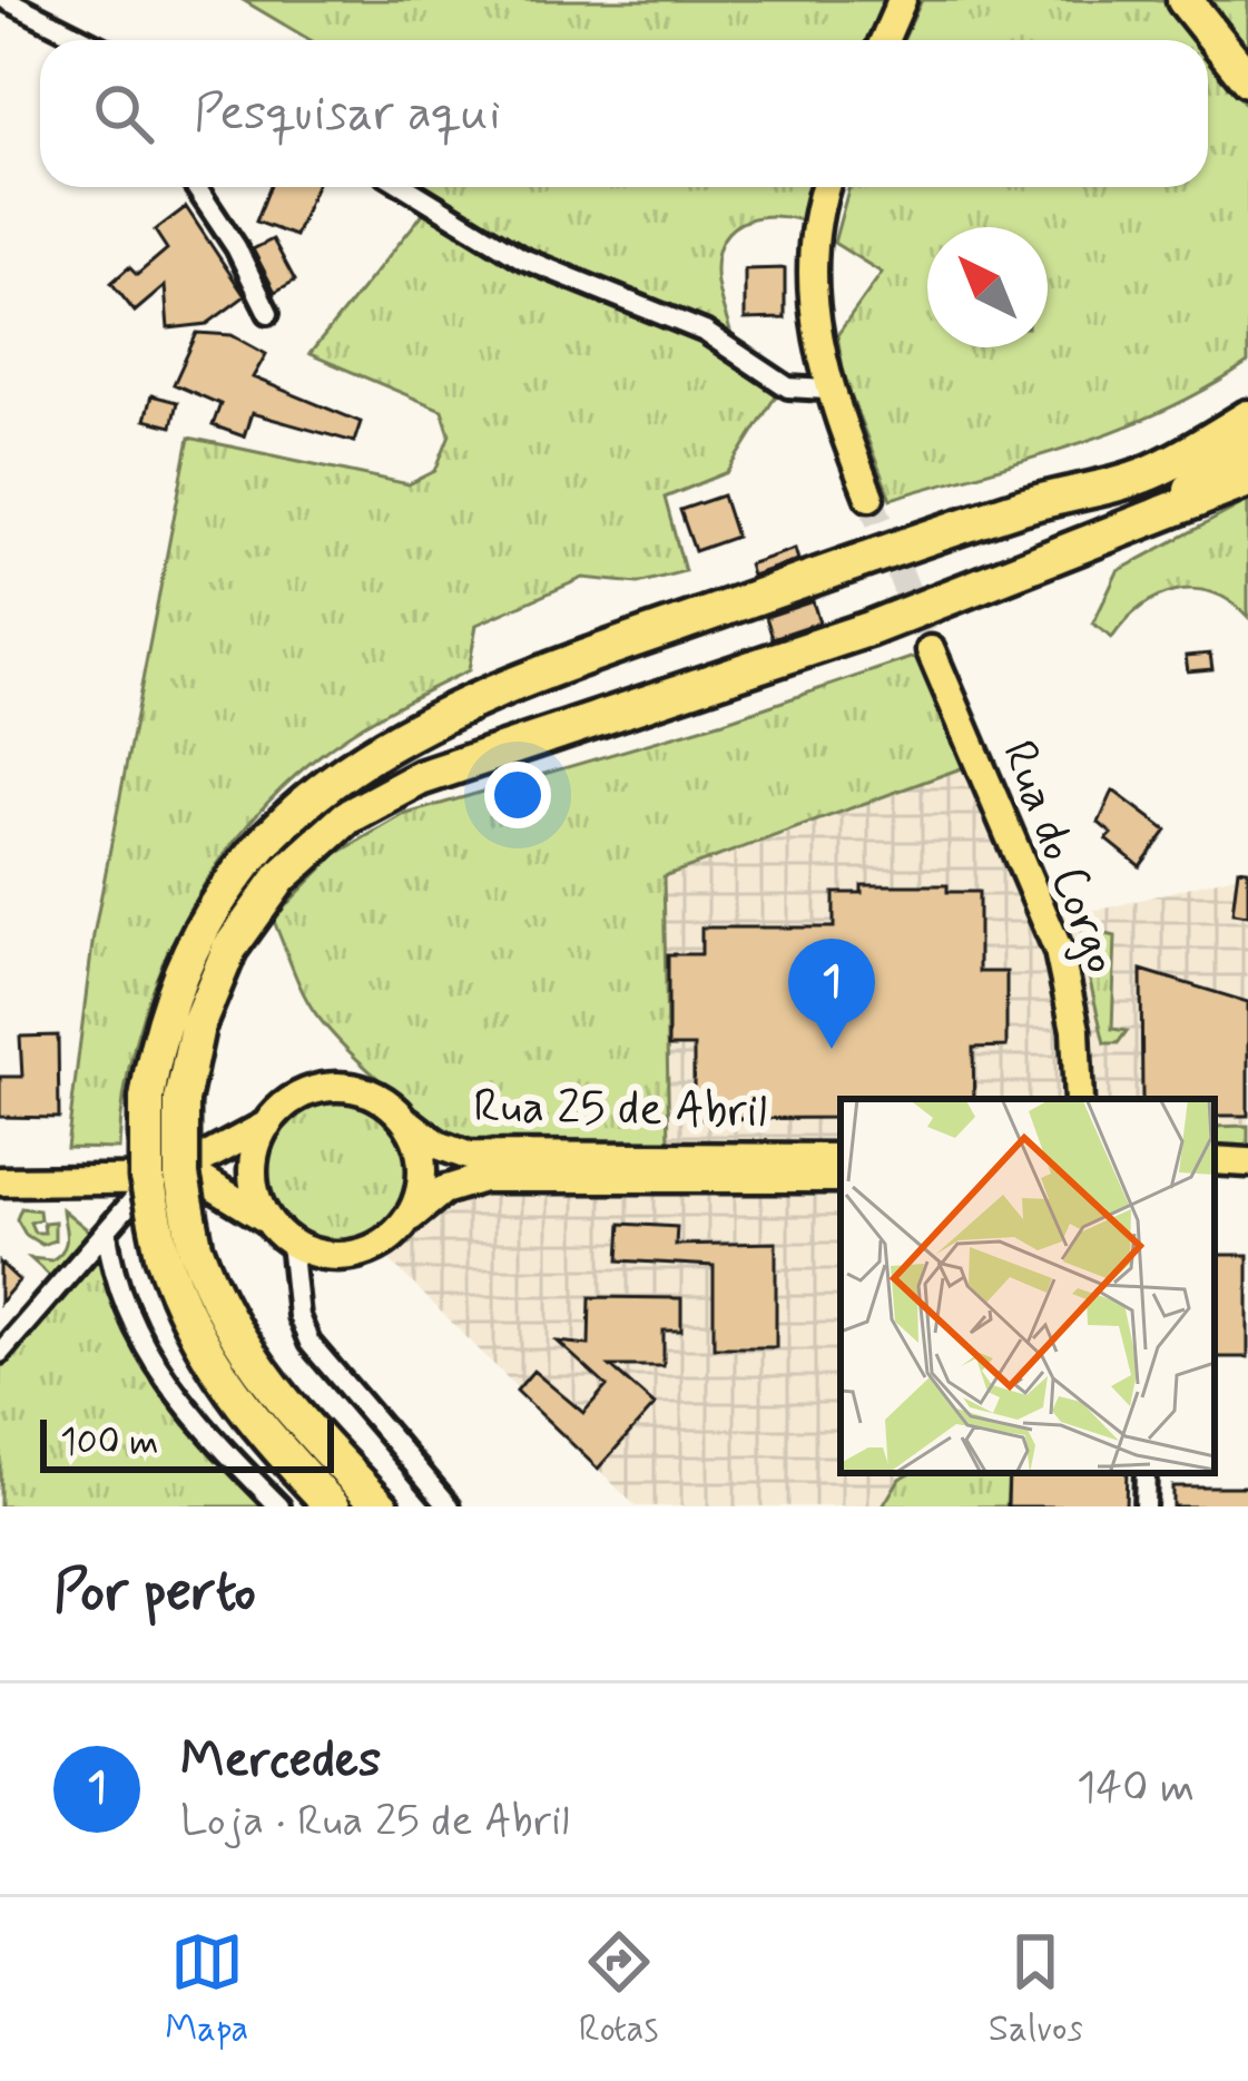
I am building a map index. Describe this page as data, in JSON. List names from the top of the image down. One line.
{"streets":{"main road":["Rua do Corgo","Rua 25 de Abril"]},"scale_bar":"100 m","north":"top left","page":{"search":"Pesquisar aqui","pins":"1","scale":"100 m","heading":"Por perto","list":[{"mark":"1","name":"Mercedes","note":"Loja · Rua 25 de Abril","value":"140 m"}],"nav":["Mapa","Rotas","Salvos"]}}
